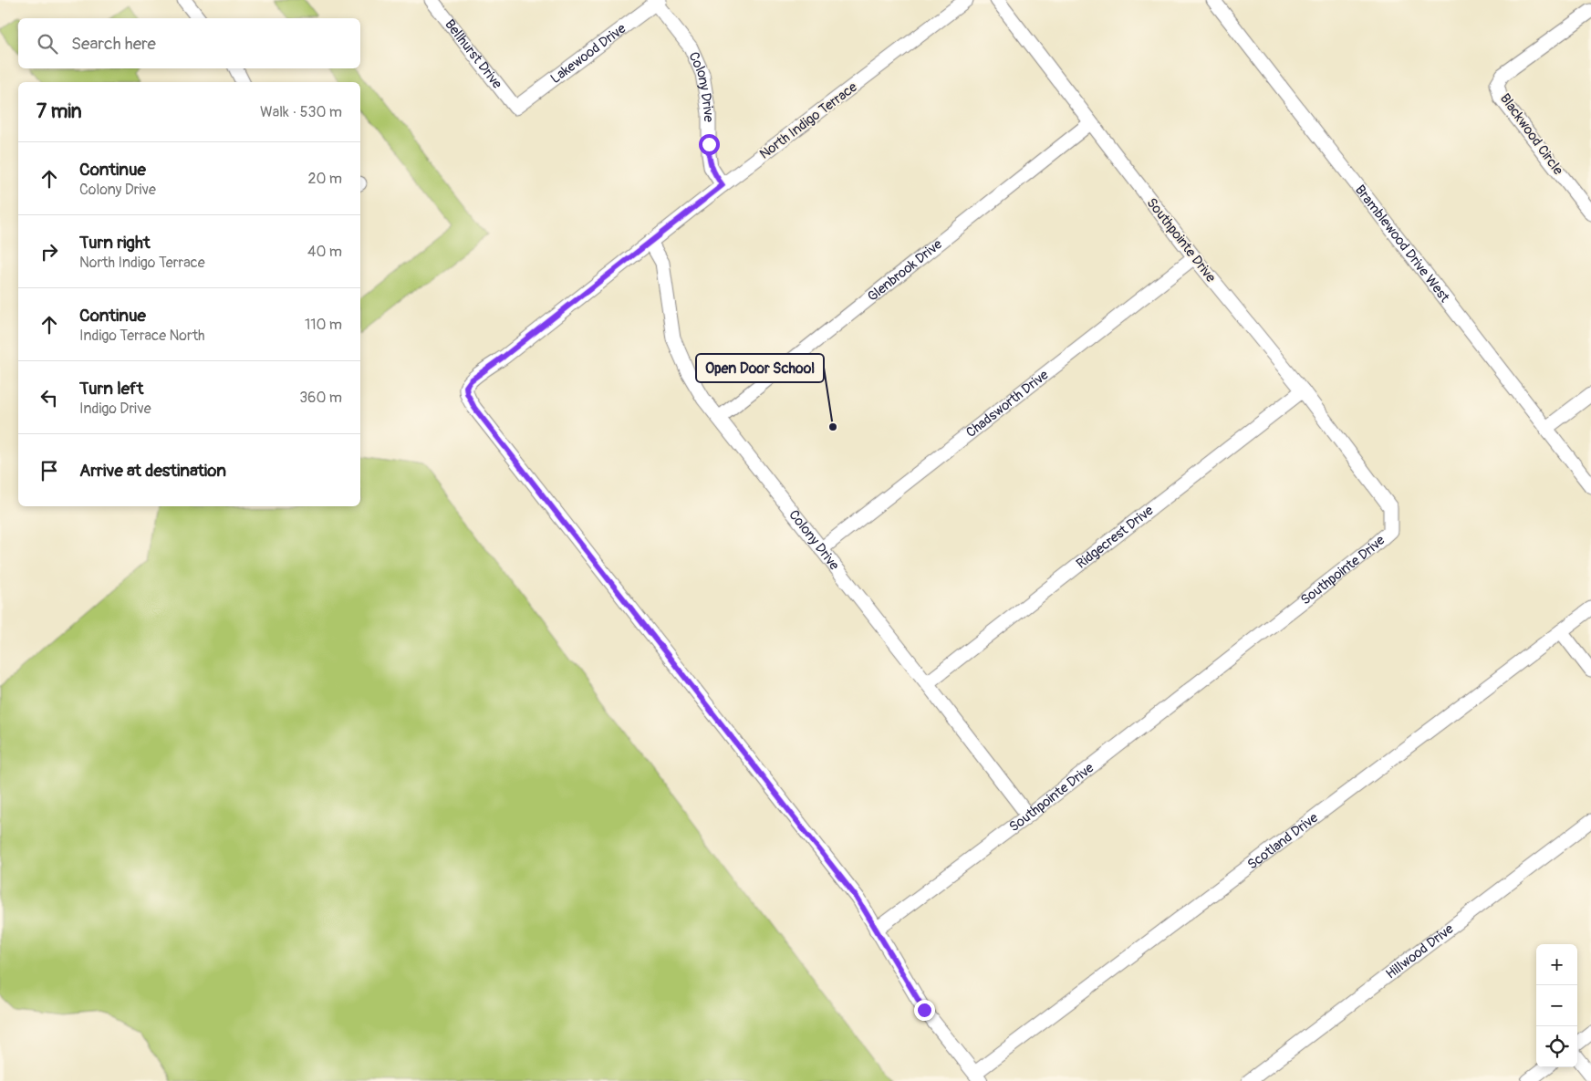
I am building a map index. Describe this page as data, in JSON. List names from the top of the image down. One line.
{"streets":{"street":["Bellhurst Drive","Lakewood Drive","Colony Drive","North Indigo Terrace","Blackwood Circle","Southpointe Drive","Bramblewood Drive West","Glenbrook Drive","Chadsworth Drive","Ridgecrest Drive","Scotland Drive","Hillwood Drive"]},"crossings":[["Bellhurst Drive","Lakewood Drive"],["Lakewood Drive","Colony Drive"],["Colony Drive","North Indigo Terrace"],["Colony Drive","Southpointe Drive"],["Colony Drive","Glenbrook Drive"],["Colony Drive","Chadsworth Drive"],["Colony Drive","Ridgecrest Drive"],["North Indigo Terrace","Southpointe Drive"],["Southpointe Drive","Glenbrook Drive"],["Southpointe Drive","Chadsworth Drive"],["Southpointe Drive","Ridgecrest Drive"]],"places":["Open Door School"],"page":{"search":"Search here","heading":["7 min","Walk · 530 m"],"list":[["Continue","Colony Drive","20 m"],["Turn right","North Indigo Terrace","40 m"],["Continue","Indigo Terrace North","110 m"],["Turn left","Indigo Drive","360 m"],"Arrive at destination"],"map_buttons":["+","−"]}}
